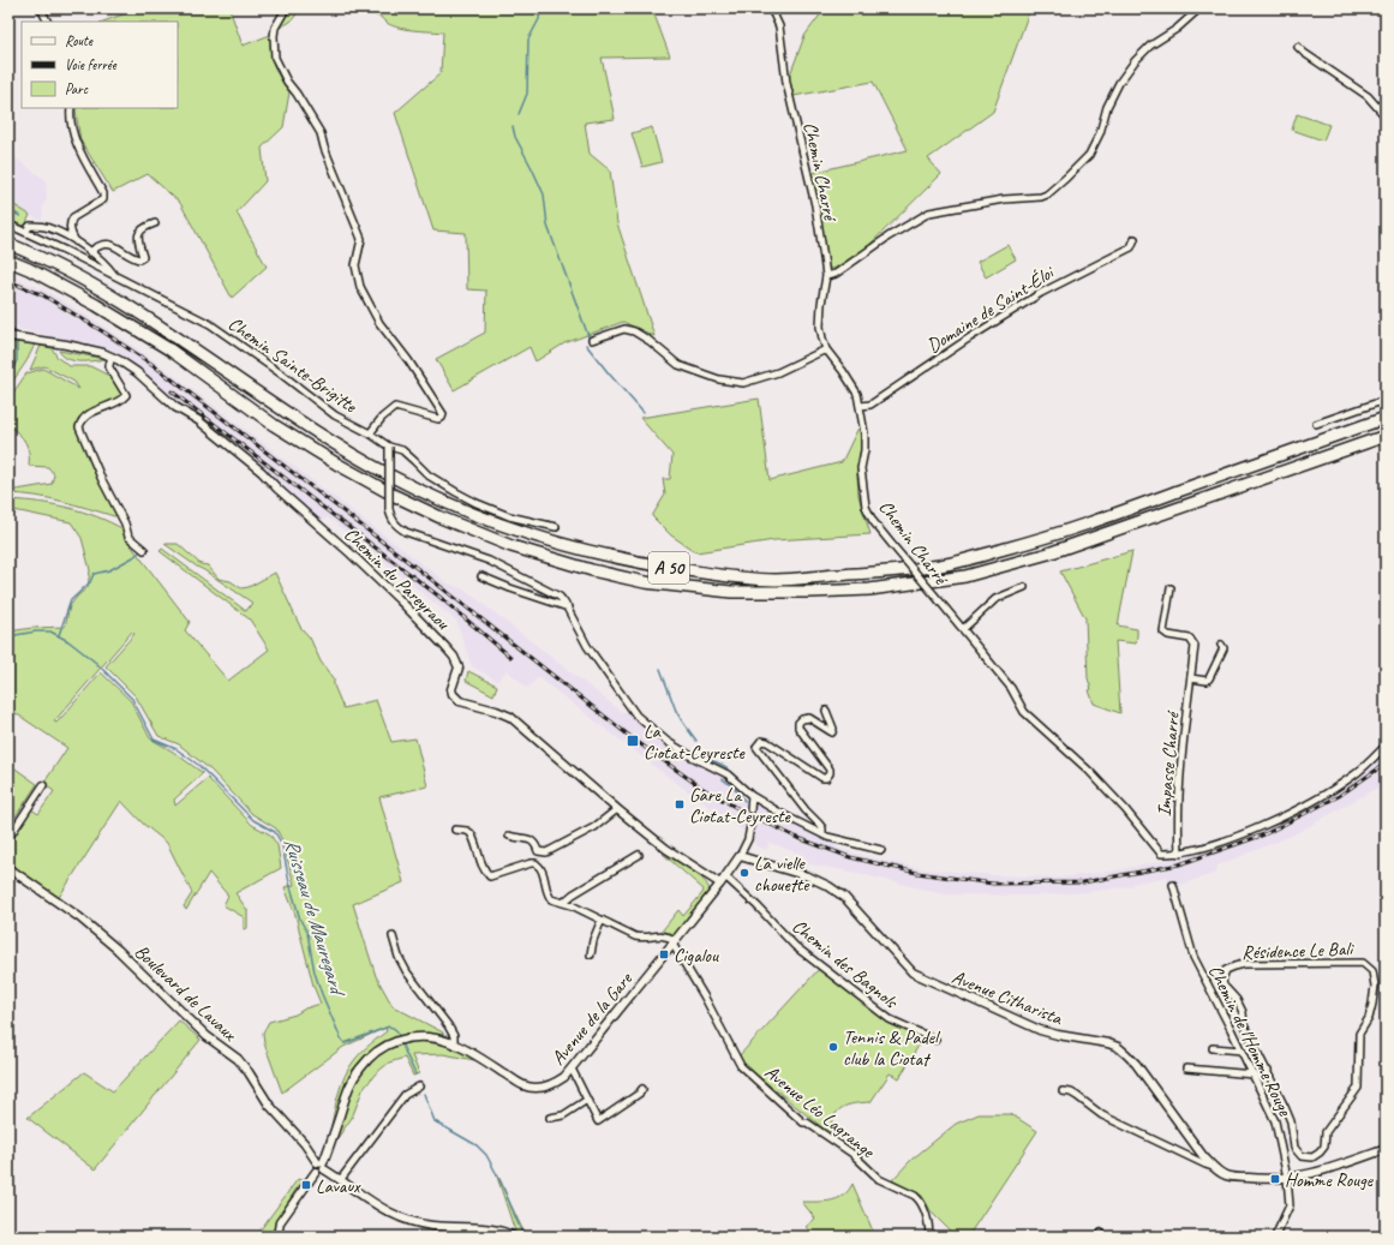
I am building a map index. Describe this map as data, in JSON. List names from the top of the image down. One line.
{"streets":{"highway":["A 50"],"street":["Chemin Charré","Domaine de Saint-Éloi","Chemin Sainte-Brigitte","Chemin du Pareyraou","Impasse Charré","Résidence Le Bali","Chemin des Bagnols","Boulevard de Lavaux","Avenue Citharista","Avenue de la Gare","Chemin de l'Homme Rouge","Avenue Léo Lagrange"]},"crossings":[["Chemin Charré","Domaine de Saint-Éloi"],["Chemin Charré","Impasse Charré"],["Chemin du Pareyraou","Avenue de la Gare"],["Chemin des Bagnols","Avenue de la Gare"],["Boulevard de Lavaux","Avenue de la Gare"],["Avenue Citharista","Avenue de la Gare"],["Avenue Citharista","Chemin de l'Homme Rouge"],["Avenue de la Gare","Avenue Léo Lagrange"]],"water":["Ruisseau de Mauregard"],"places":{"transit":["La Ciotat-Ceyreste","Gare La Ciotat-Ceyreste","Cigalou","Homme Rouge","Lavaux"],"other":["La vielle chouette","Tennis & Padel club la Ciotat"]},"legend":["Route","Voie ferrée","Parc"]}
